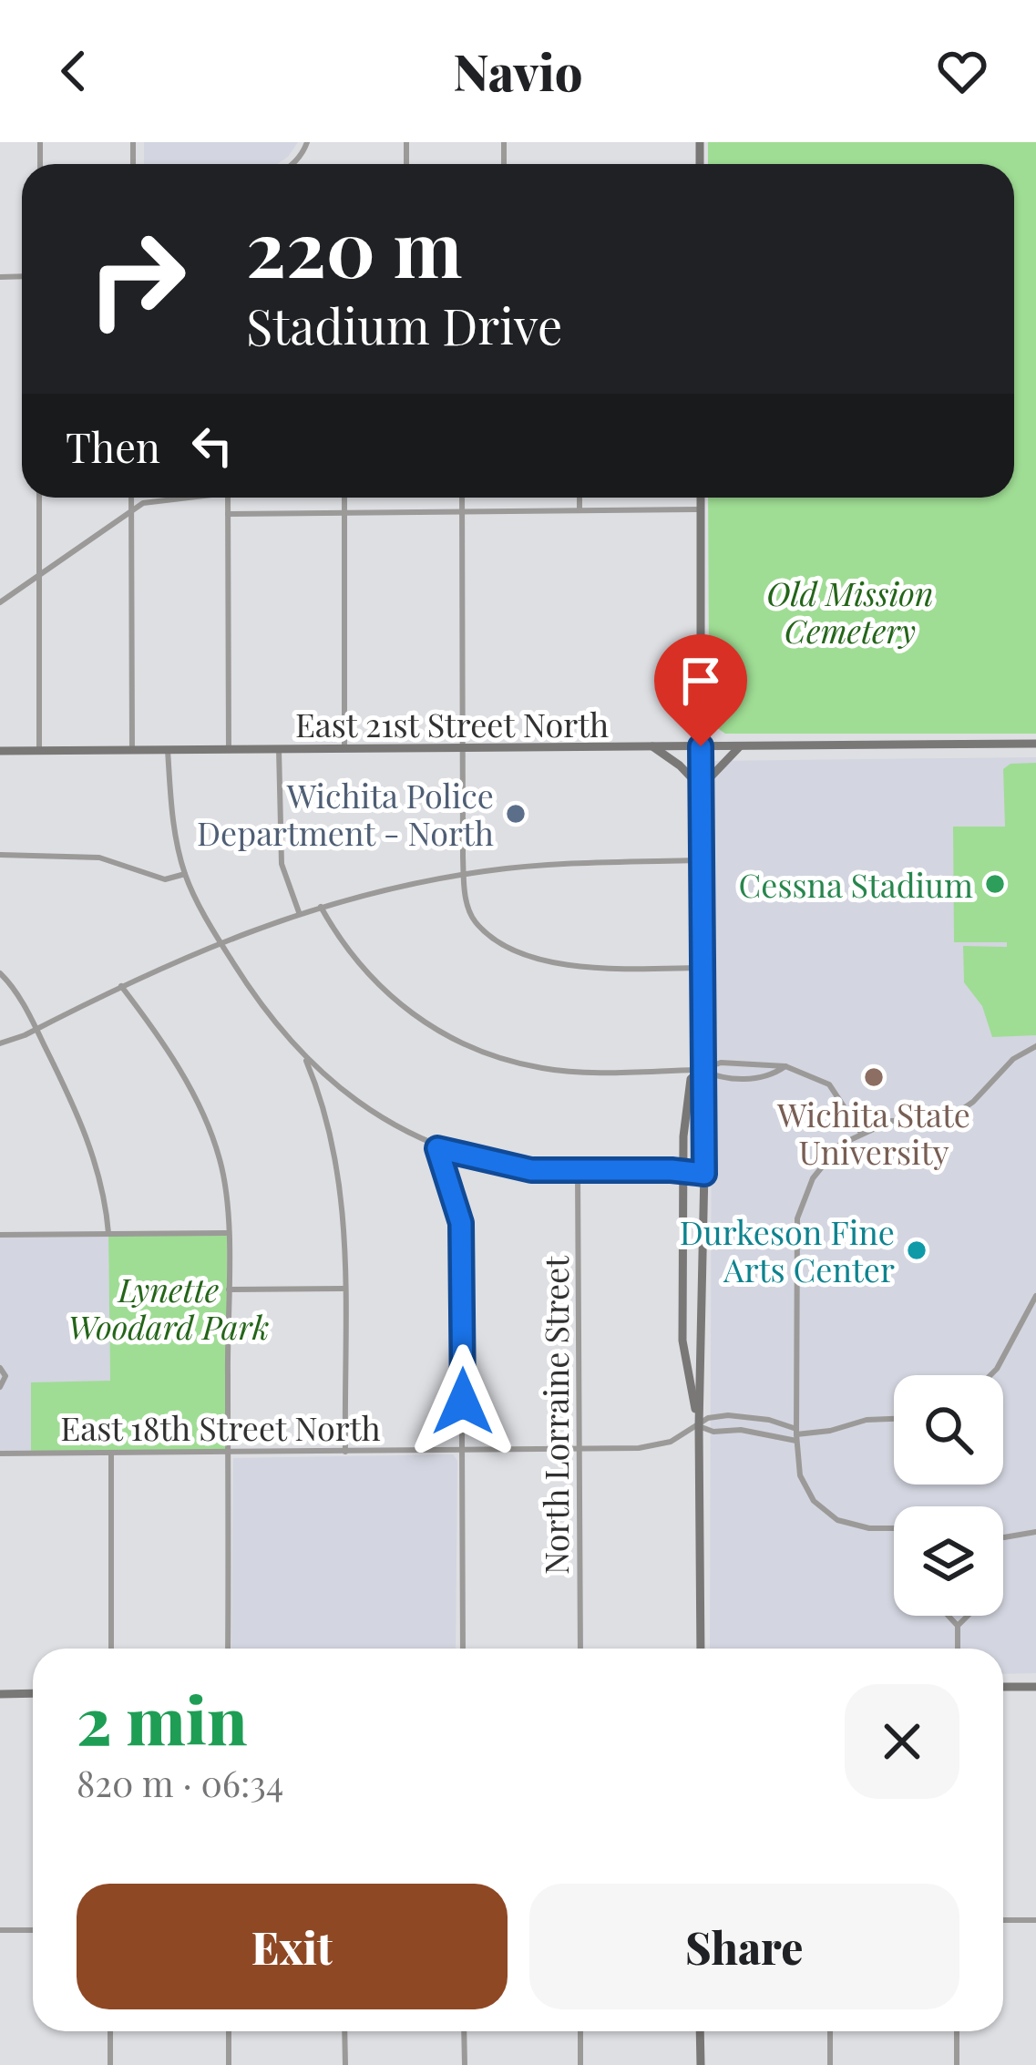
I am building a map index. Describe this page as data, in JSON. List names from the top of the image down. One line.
{"streets":{"main road":["East 21st Street North"],"street":["North Lorraine Street","East 18th Street North"]},"crossings":[["North Lorraine Street","East 18th Street North"]],"parks":["Old Mission Cemetery","Lynette Woodard Park"],"places":["Wichita Police Department - North","Cessna Stadium","Wichita State University","Durkeson Fine Arts Center"],"page":{"header":"Navio","turn":["220 m","Stadium Drive"],"then":"Then","heading":["2 min","820 m · 06:34"],"buttons":["Exit","Share"]}}
